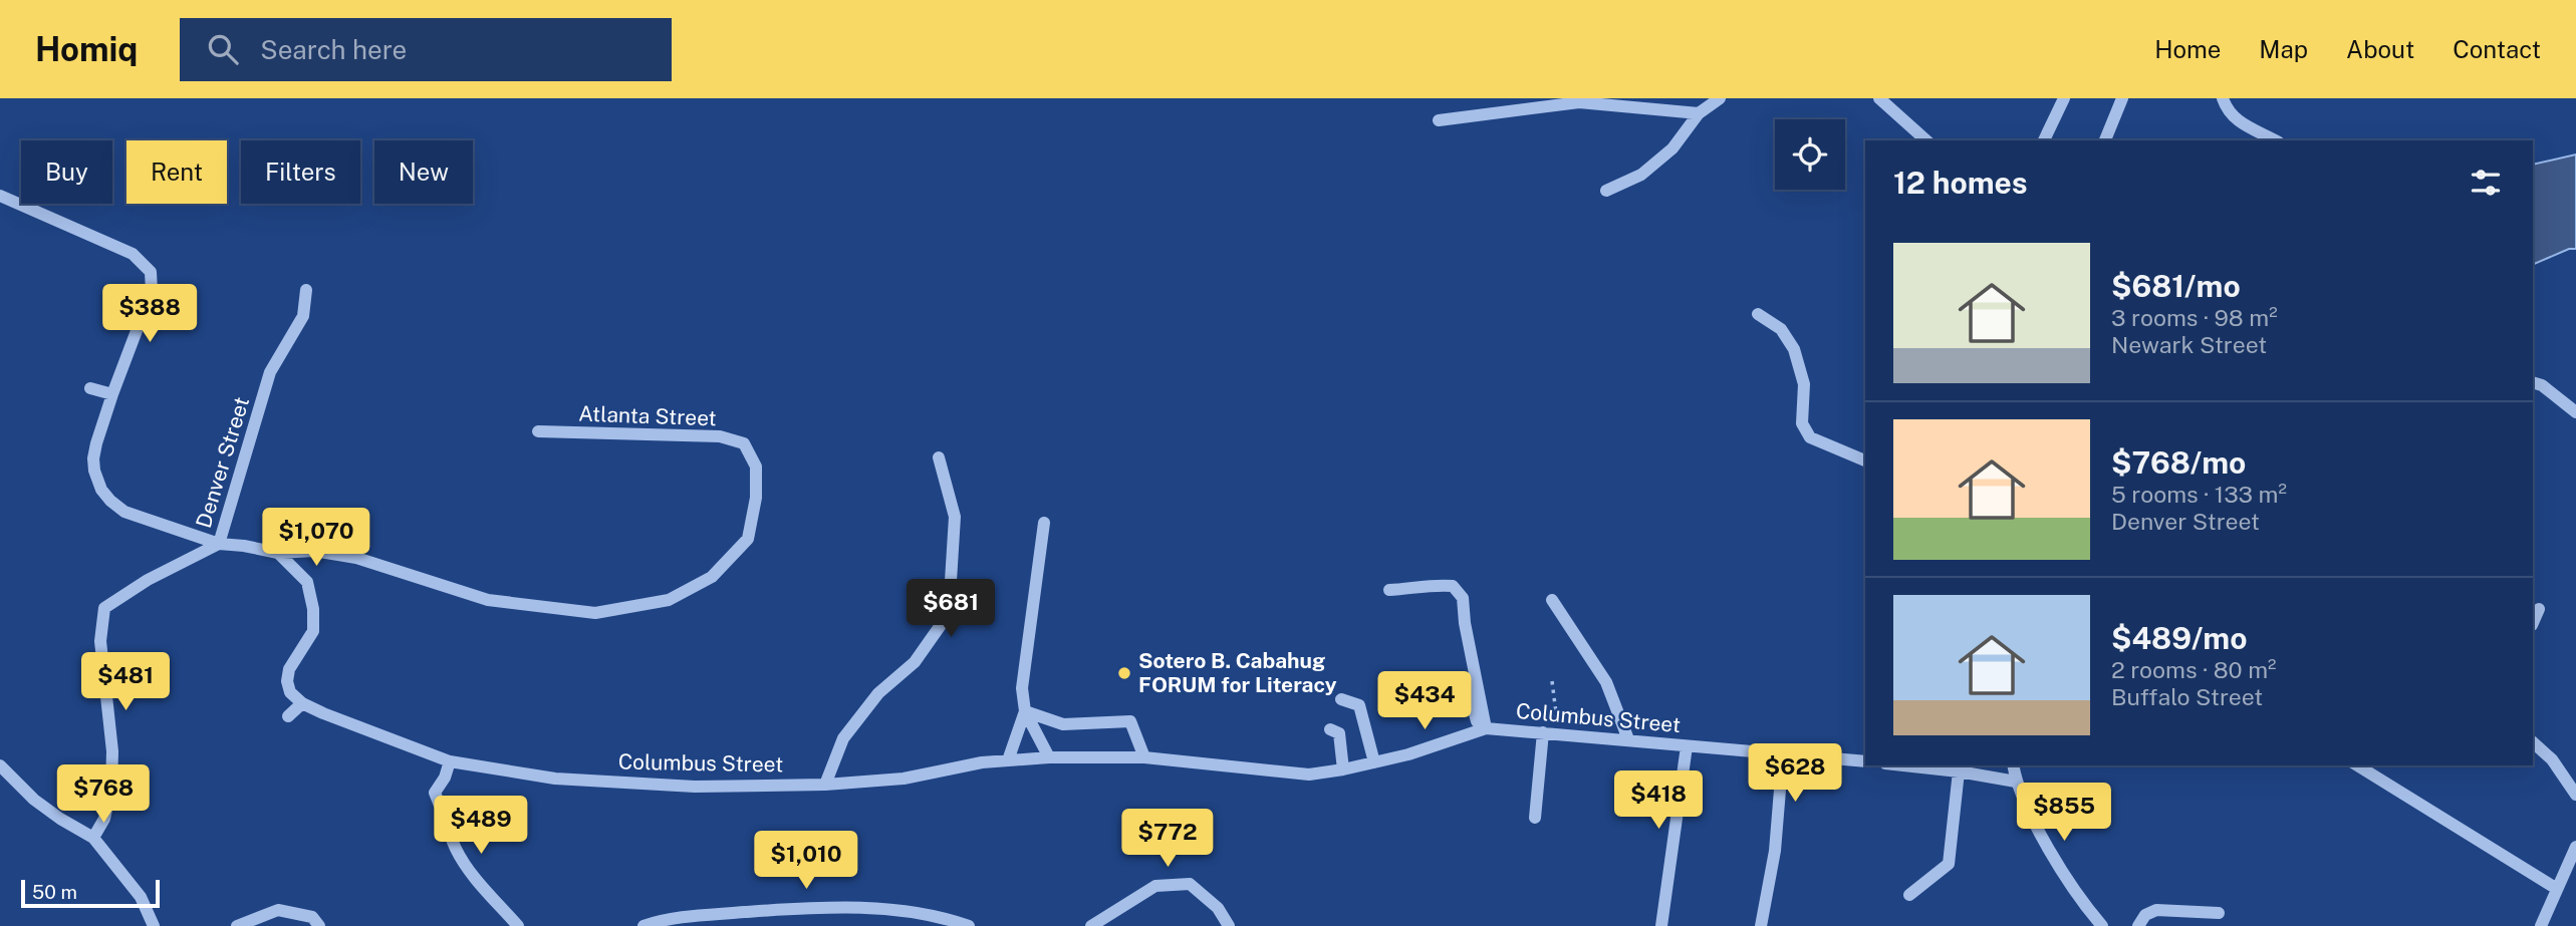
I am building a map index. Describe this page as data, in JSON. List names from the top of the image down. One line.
{"streets":{"street":["Atlanta Street","Denver Street","Columbus Street"]},"places":["Sotero B. Cabahug FORUM for Literacy"],"scale_bar":"50 m","page":{"header":"Homiq","search":"Search here","nav":["Home","Map","About","Contact"],"chip":["Buy","Rent","Filters","New"],"heading":"12 homes","list":[{"name":"$681/mo","note":"3 rooms · 98 m² · Newark Street"},{"name":"$768/mo","note":"5 rooms · 133 m² · Denver Street"},{"name":"$489/mo","note":"2 rooms · 80 m² · Buffalo Street"}],"price":["$388","$1,070","$681","$481","$434","$628","$768","$418","$855","$489","$772","$1,010"],"scale":"50 m"}}
